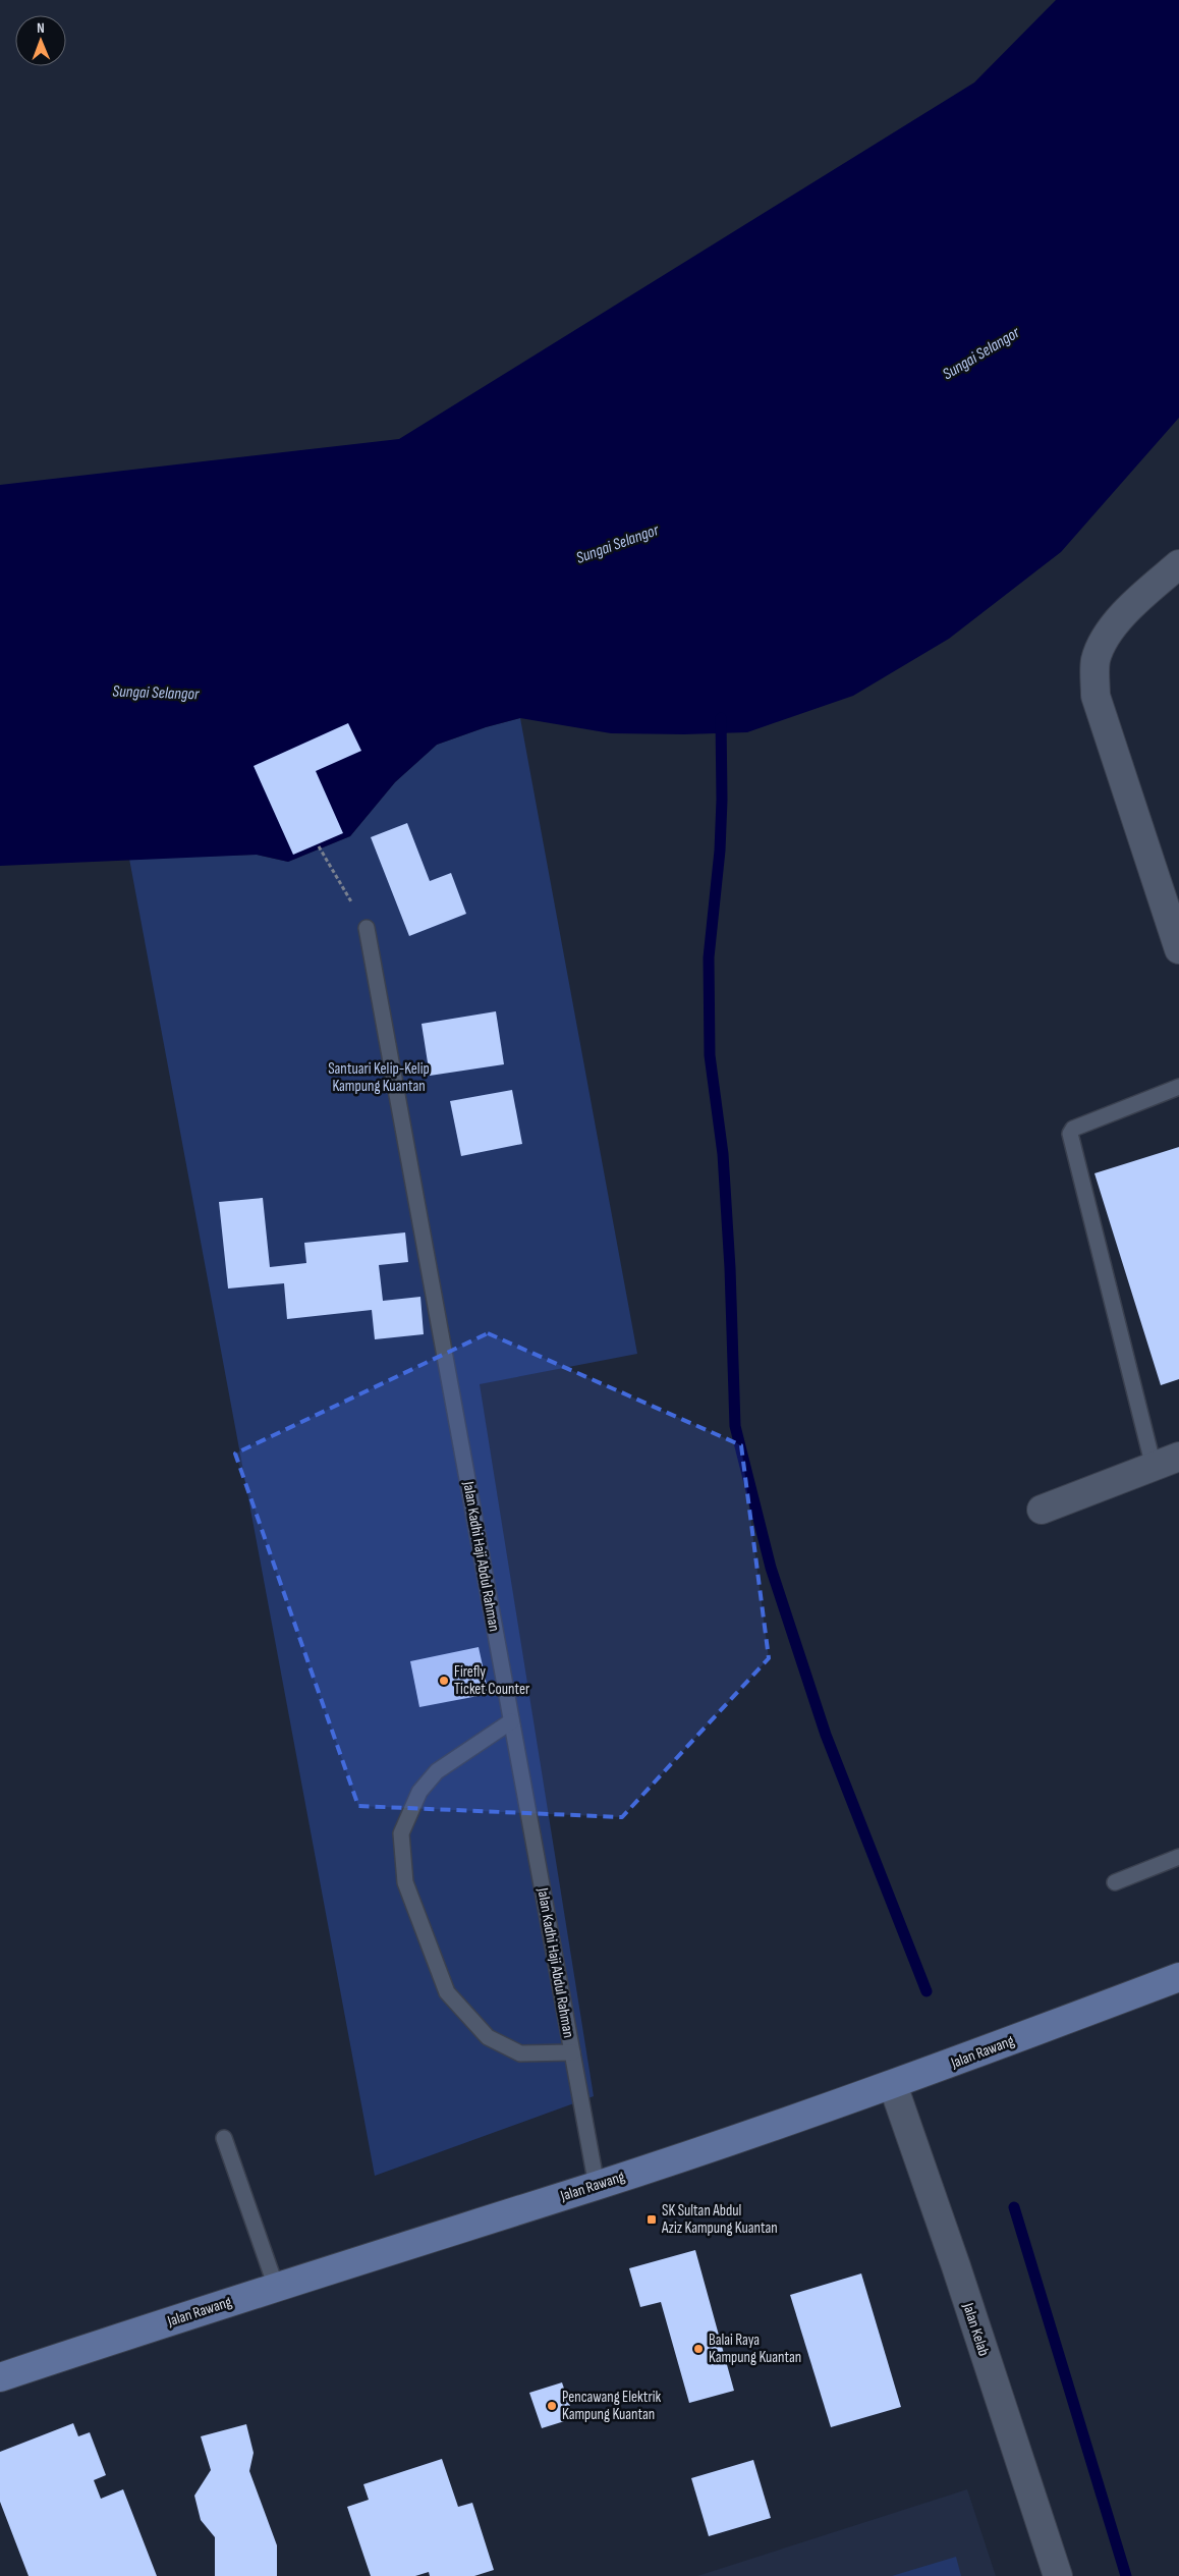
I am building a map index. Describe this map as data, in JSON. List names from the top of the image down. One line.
{"streets":{"main road":["Jalan Rawang"],"street":["Jalan Kelab"],"lane":["Jalan Kadhi Haji Abdul Rahman"]},"crossings":[["Jalan Kadhi Haji Abdul Rahman","Jalan Rawang"],["Jalan Rawang","Jalan Kelab"]],"water":["Sungai Selangor"],"parks":["Santuari Kelip-Kelip Kampung Kuantan"],"places":{"other":["Firefly Ticket Counter","Balai Raya Kampung Kuantan","Pencawang Elektrik Kampung Kuantan"],"transit":["SK Sultan Abdul Aziz Kampung Kuantan"]},"north":"top"}
